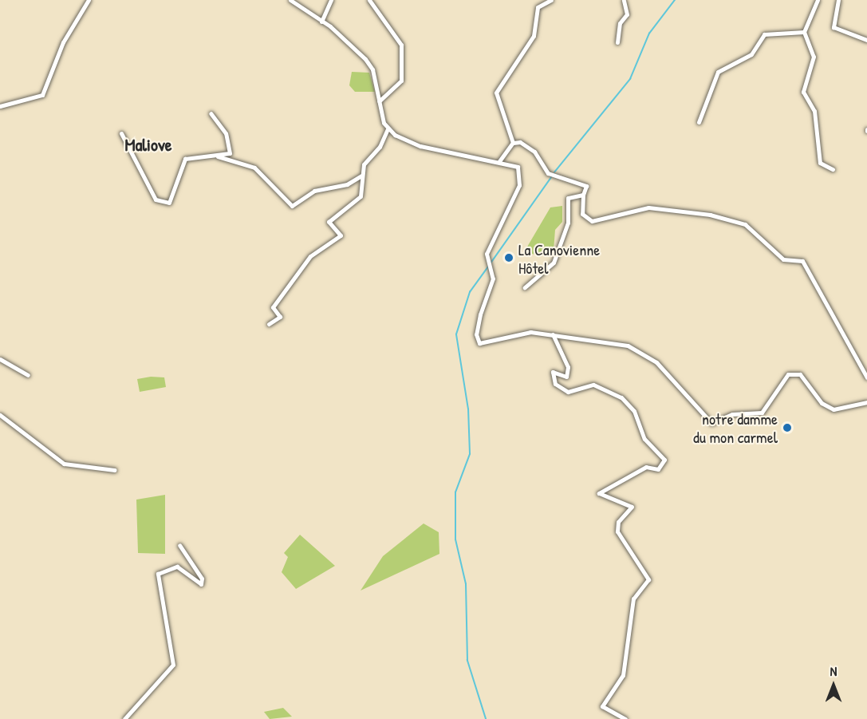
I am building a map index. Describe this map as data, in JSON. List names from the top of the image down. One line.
{"districts":["Maliove"],"places":["La Canovienne Hôtel","notre damme du mon carmel"],"north":"top"}
